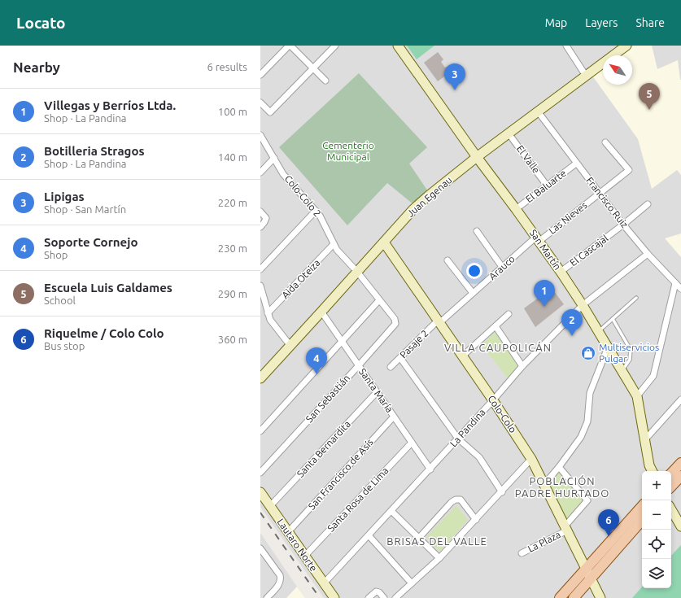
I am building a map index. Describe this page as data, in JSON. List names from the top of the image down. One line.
{"streets":{"main road":["Juan Egenau","San Martín","Colo-Colo","Lautaro Norte"],"street":["El Valle","El Baluarte","Colo-Colo 2","Francisco Ruiz","Las Nieves","El Cascajal","Arauco","Aida Oteiza","Pasaje 2","Santa María","San Sebastián","La Pandina","Santa Bernardita","San Francisco de Asís","Santa Rosa de Lima","La Plaza"]},"crossings":[["El Valle","El Baluarte"],["El Valle","Juan Egenau"],["El Baluarte","Francisco Ruiz"],["El Baluarte","San Martín"],["Colo-Colo 2","Juan Egenau"],["Colo-Colo 2","Aida Oteiza"],["Colo-Colo 2","San Sebastián"],["Juan Egenau","Francisco Ruiz"],["Juan Egenau","San Martín"],["Juan Egenau","Santa María"],["Juan Egenau","Colo-Colo"],["Francisco Ruiz","Las Nieves"],["Francisco Ruiz","El Cascajal"],["Francisco Ruiz","La Pandina"],["Las Nieves","San Martín"],["Las Nieves","Arauco"],["San Martín","El Cascajal"],["San Martín","Arauco"],["San Martín","La Pandina"],["Arauco","Pasaje 2"],["Arauco","Colo-Colo"],["Pasaje 2","Colo-Colo"],["Santa María","San Sebastián"],["Santa María","La Pandina"],["Santa María","Santa Bernardita"],["Santa María","San Francisco de Asís"],["Santa María","Santa Rosa de Lima"],["Colo-Colo","La Pandina"],["Colo-Colo","La Plaza"],["La Pandina","Lautaro Norte"],["Santa Bernardita","Lautaro Norte"],["San Francisco de Asís","Lautaro Norte"],["Santa Rosa de Lima","Lautaro Norte"]],"districts":["VILLA CAUPOLICÁN","POBLACIÓN PADRE HURTADO","BRISAS DEL VALLE"],"parks":["Cementerio Municipal"],"places":{"shop":["Multiservicios Pulgar"]},"north":"top left","page":{"header":"Locato","nav":["Map","Layers","Share"],"heading":["Nearby","6 results"],"pins":["3","5","1","2","4","6"],"list":[{"mark":"1","name":"Villegas y Berríos Ltda.","note":"Shop · La Pandina","value":"100 m"},{"mark":"2","name":"Botilleria Stragos","note":"Shop · La Pandina","value":"140 m"},{"mark":"3","name":"Lipigas","note":"Shop · San Martín","value":"220 m"},{"mark":"4","name":"Soporte Cornejo","note":"Shop","value":"230 m"},{"mark":"5","name":"Escuela Luis Galdames","note":"School","value":"290 m"},{"mark":"6","name":"Riquelme / Colo Colo","note":"Bus stop","value":"360 m"}],"map_buttons":["+","−"]}}
